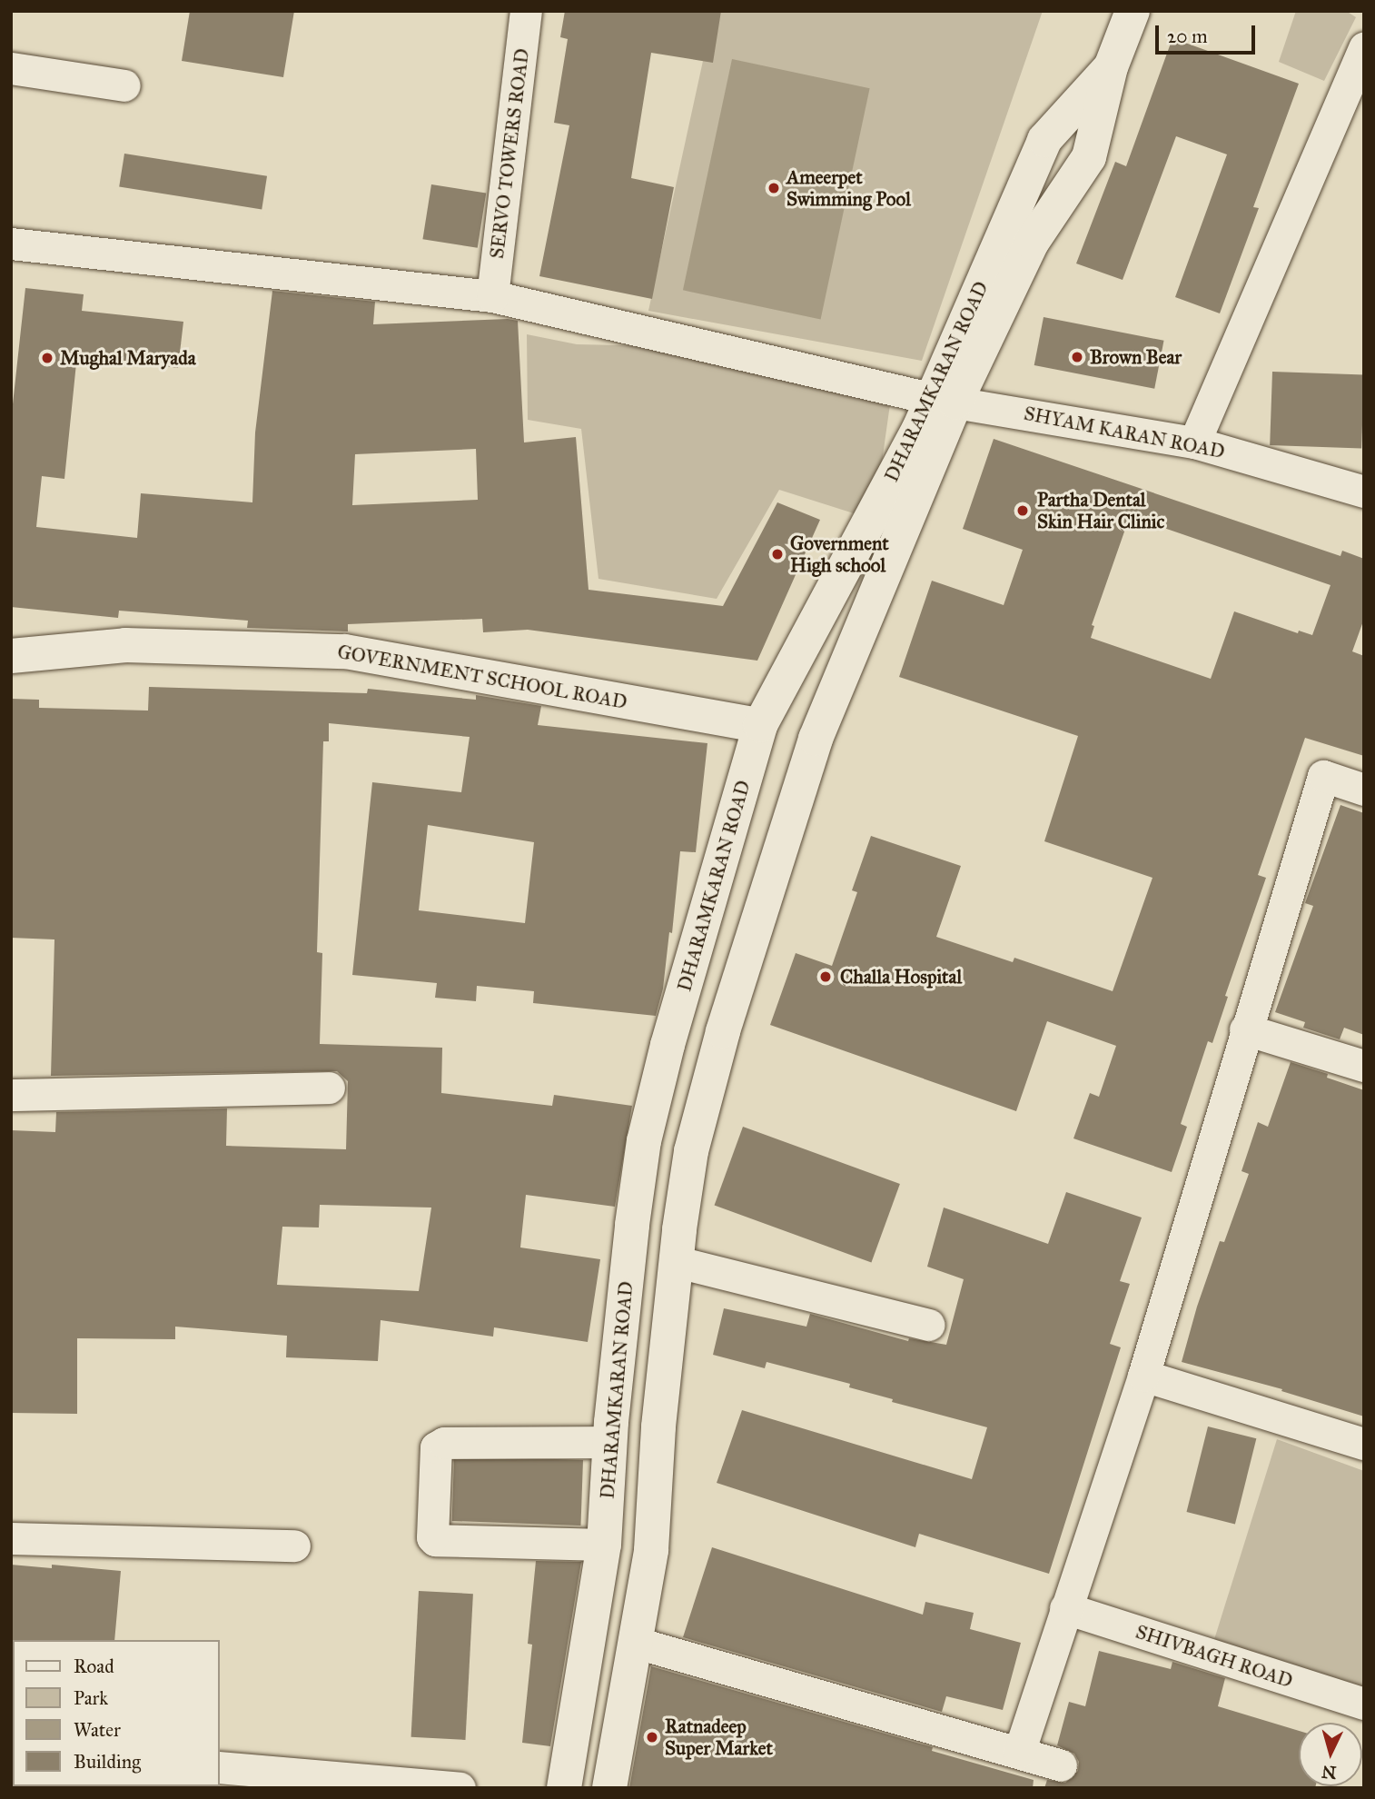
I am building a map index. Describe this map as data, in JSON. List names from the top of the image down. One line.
{"streets":{"street":["SERVO TOWERS ROAD","DHARAMKARAN ROAD","SHYAM KARAN ROAD","GOVERNMENT SCHOOL ROAD","SHIVBAGH ROAD"]},"crossings":[["SERVO TOWERS ROAD","SHYAM KARAN ROAD"],["DHARAMKARAN ROAD","SHYAM KARAN ROAD"],["DHARAMKARAN ROAD","GOVERNMENT SCHOOL ROAD"]],"places":["Ameerpet Swimming Pool","Brown Bear","Mughal Maryada","Partha Dental Skin Hair Clinic","Government High school","Challa Hospital","Ratnadeep Super Market"],"legend":["Road","Park","Water","Building"],"scale_bar":"20 m","north":"bottom"}
